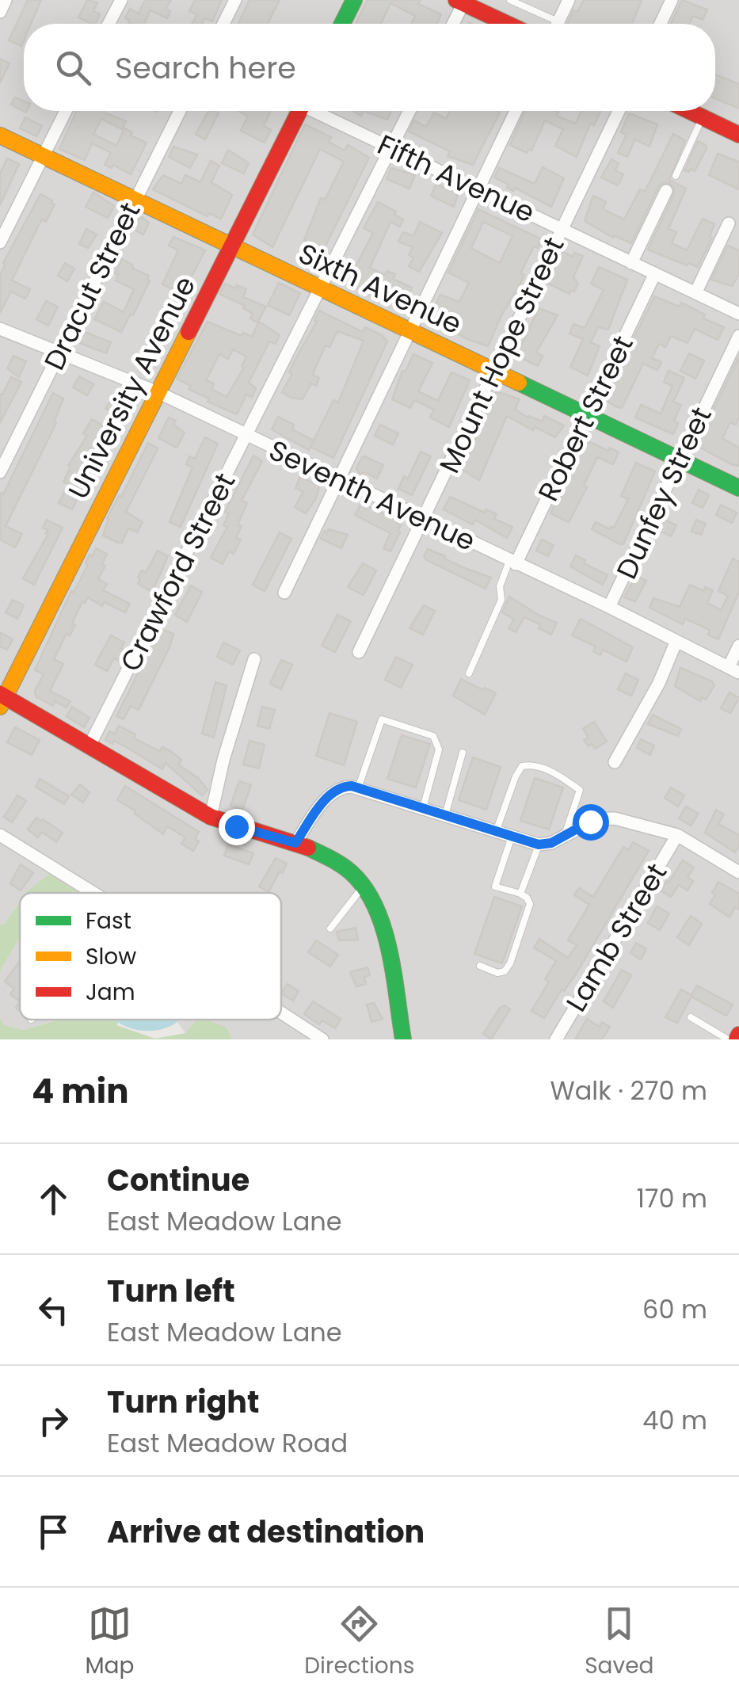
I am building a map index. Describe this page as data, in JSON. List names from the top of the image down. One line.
{"streets":{"street":["Fifth Avenue","Dracut Street","Sixth Avenue","Mount Hope Street","University Avenue","Robert Street","Dunfey Street","Seventh Avenue","Crawford Street","Lamb Street"]},"crossings":[["Fifth Avenue","Mount Hope Street"],["Fifth Avenue","Robert Street"],["Fifth Avenue","Crawford Street"],["Dracut Street","Sixth Avenue"],["Dracut Street","Seventh Avenue"],["Sixth Avenue","Mount Hope Street"],["Sixth Avenue","University Avenue"],["Sixth Avenue","Robert Street"],["Sixth Avenue","Dunfey Street"],["Sixth Avenue","Crawford Street"],["Mount Hope Street","Seventh Avenue"],["University Avenue","Seventh Avenue"],["Robert Street","Seventh Avenue"],["Dunfey Street","Seventh Avenue"],["Seventh Avenue","Crawford Street"]],"legend":["Fast","Slow","Jam"],"page":{"search":"Search here","heading":["4 min","Walk · 270 m"],"list":[["Continue","East Meadow Lane","170 m"],["Turn left","East Meadow Lane","60 m"],["Turn right","East Meadow Road","40 m"],"Arrive at destination"],"nav":["Map","Directions","Saved"]}}
